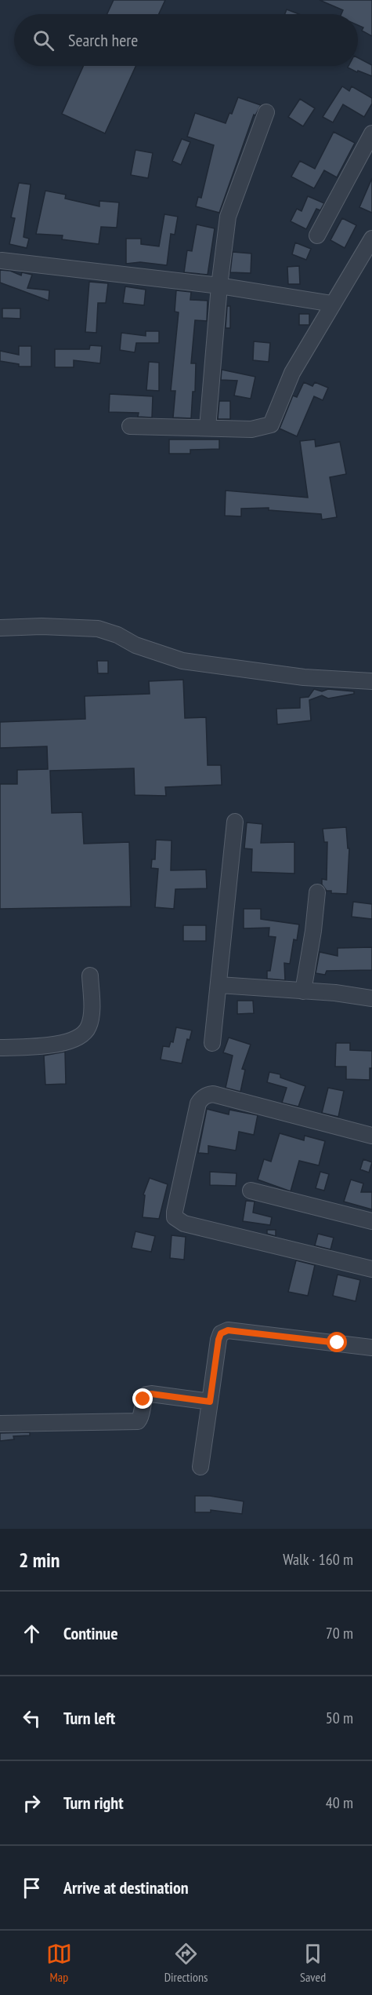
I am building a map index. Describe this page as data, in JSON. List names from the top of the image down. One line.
{"page":{"search":"Search here","heading":["2 min","Walk · 160 m"],"list":[["Continue","70 m"],["Turn left","50 m"],["Turn right","40 m"],"Arrive at destination"],"nav":["Map","Directions","Saved"]}}
